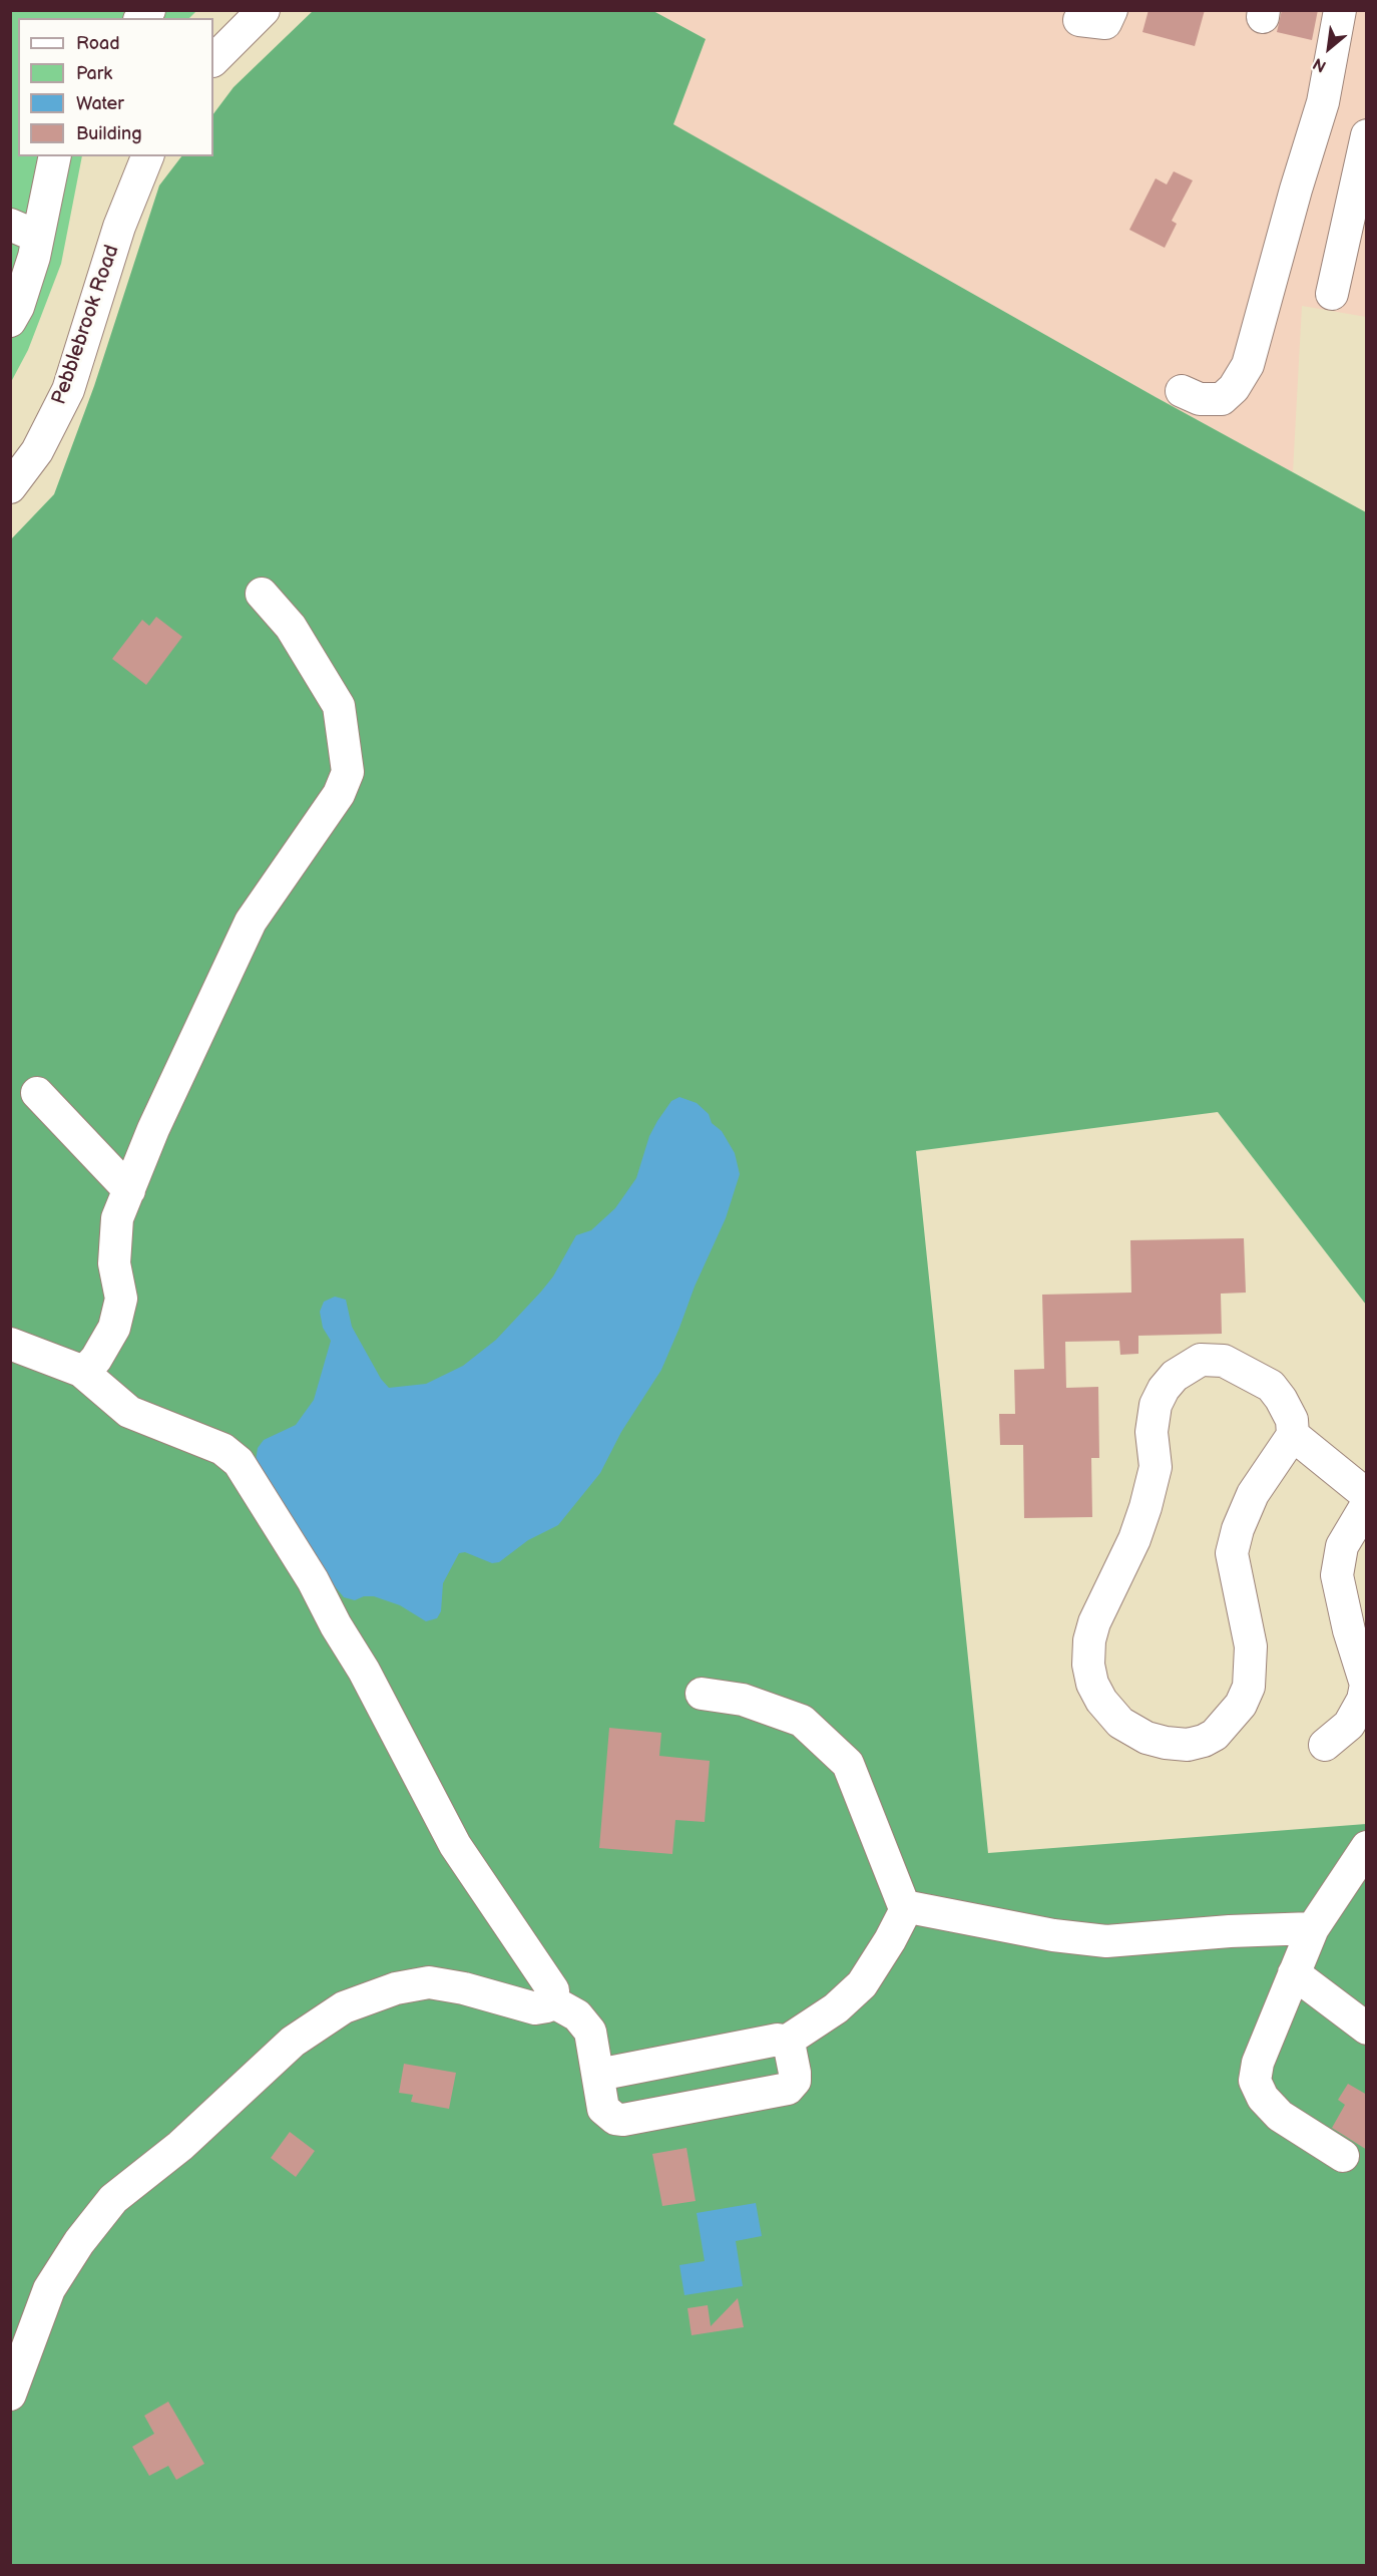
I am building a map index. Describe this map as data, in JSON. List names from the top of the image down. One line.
{"streets":{"street":["Pebblebrook Road"]},"legend":["Road","Park","Water","Building"],"north":"bottom left"}
